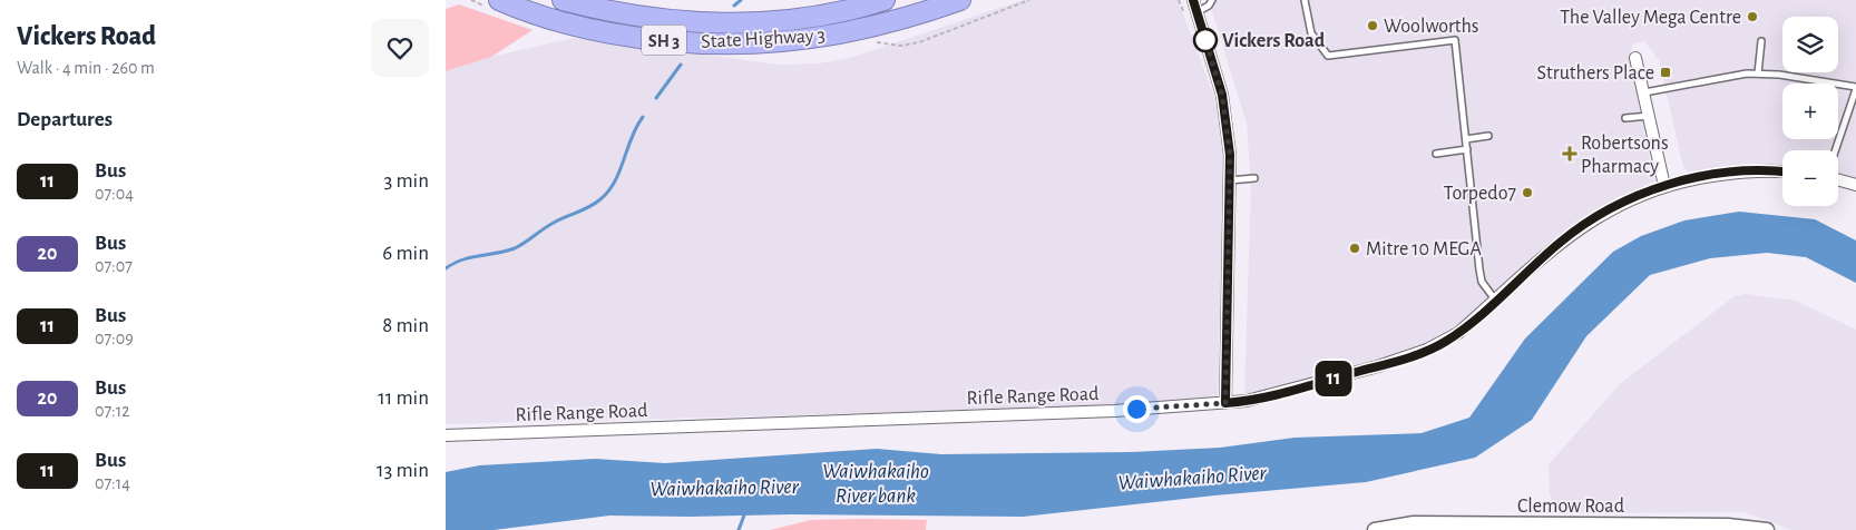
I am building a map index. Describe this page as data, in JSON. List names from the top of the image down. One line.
{"streets":{"highway":["State Highway 3","SH 3"],"street":["Rifle Range Road","Clemow Road"]},"water":["Waiwhakaiho River bank","Waiwhakaiho River"],"places":{"other":["The Valley Mega Centre","Woolworths","Vickers Road","Torpedo7","Mitre 10 MEGA"],"transit":["Struthers Place"],"health":["Robertsons Pharmacy"]},"lines":["bus line 11"],"page":{"heading":[["Vickers Road","Walk · 4 min · 260 m"],"Departures"],"on_map":"11","map_buttons":["+","−"],"list":[{"mark":"11","name":"Bus","note":"07:04","value":"3 min"},{"mark":"20","name":"Bus","note":"07:07","value":"6 min"},{"mark":"11","name":"Bus","note":"07:09","value":"8 min"},{"mark":"20","name":"Bus","note":"07:12","value":"11 min"},{"mark":"11","name":"Bus","note":"07:14","value":"13 min"}]}}
